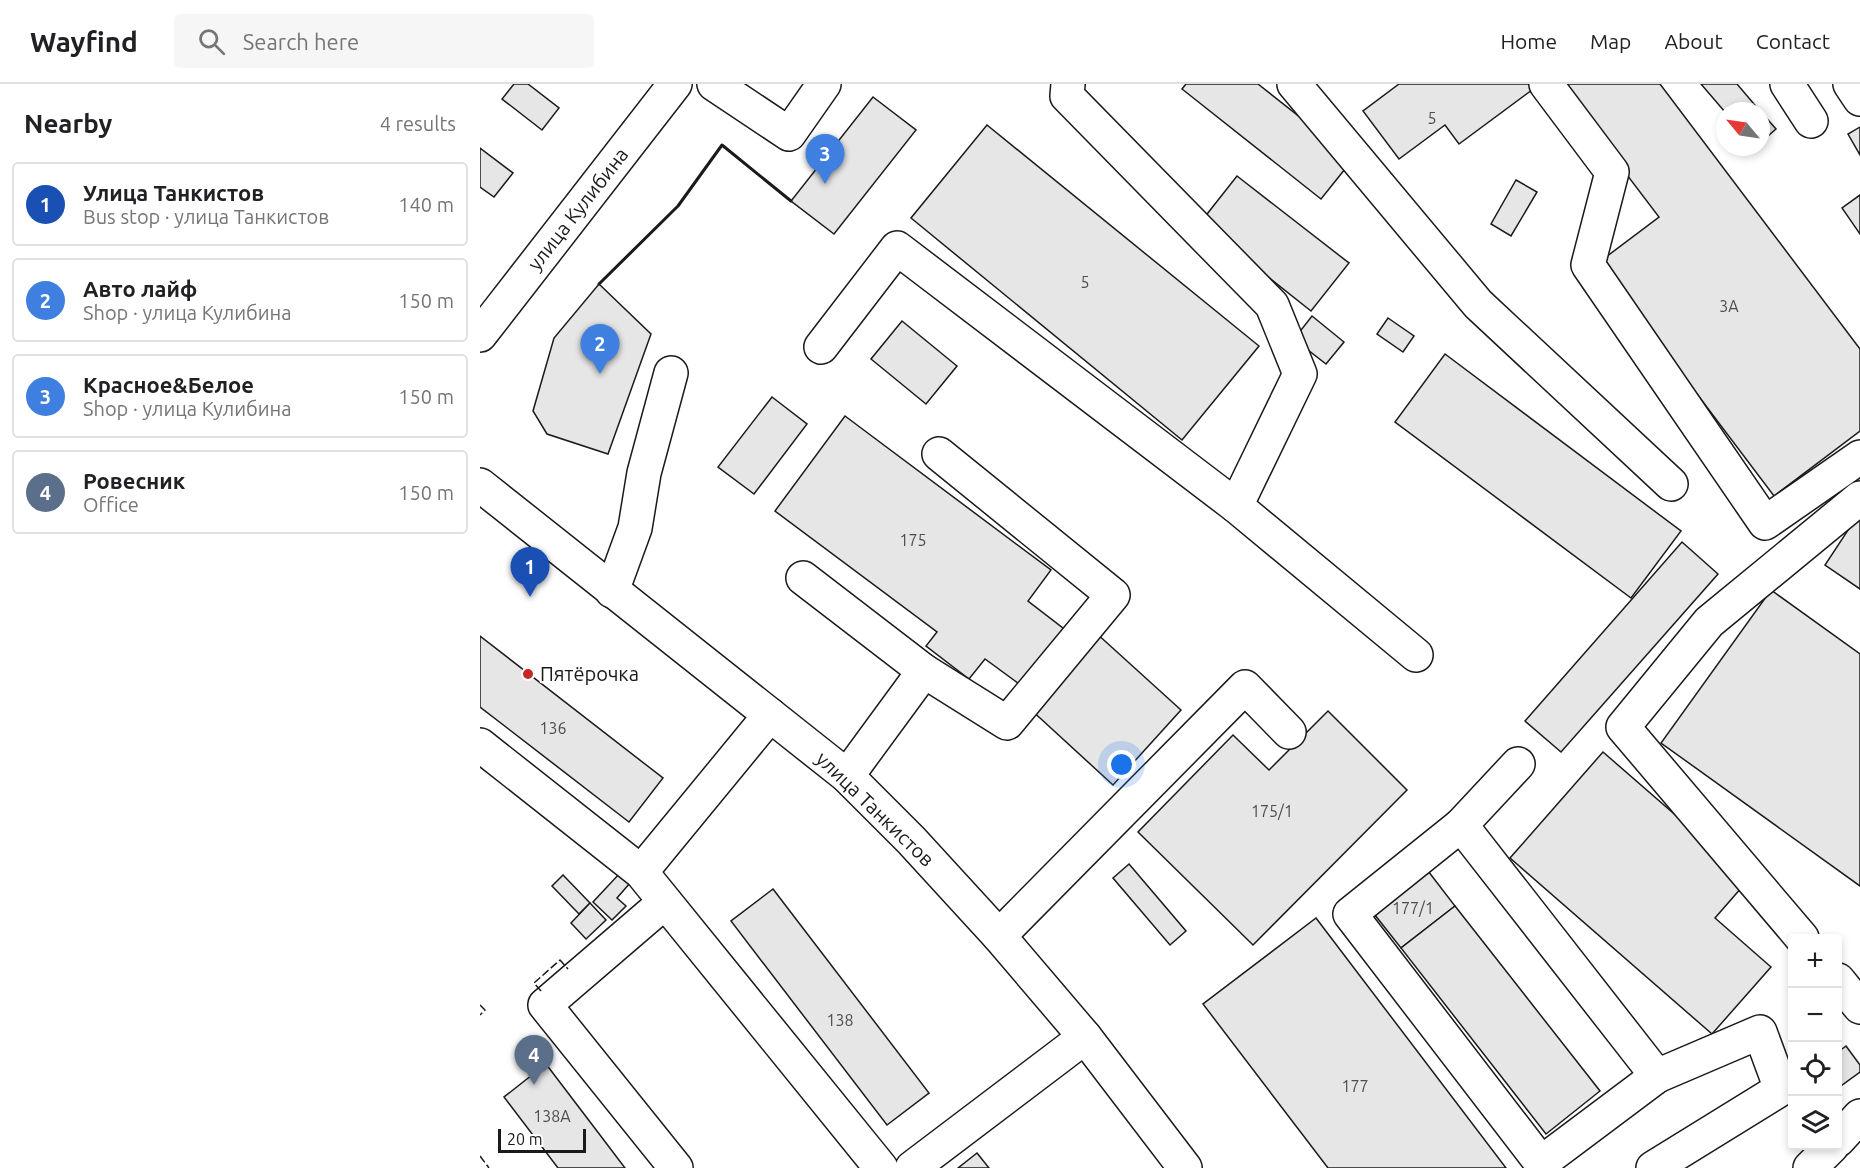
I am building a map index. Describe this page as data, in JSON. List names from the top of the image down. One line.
{"streets":{"main road":["улица Кулибина","улица Танкистов"]},"places":["Пятёрочка"],"house_numbers":["5","5","3А","175","136","175/1","177/1","138","177","138А"],"scale_bar":"20 m","north":"top left","page":{"header":"Wayfind","search":"Search here","nav":["Home","Map","About","Contact"],"heading":["Nearby","4 results"],"pins":["3","2","1","4"],"list":[{"mark":"1","name":"Улица Танкистов","note":"Bus stop · улица Танкистов","value":"140 m"},{"mark":"2","name":"Авто лайф","note":"Shop · улица Кулибина","value":"150 m"},{"mark":"3","name":"Красное&Белое","note":"Shop · улица Кулибина","value":"150 m"},{"mark":"4","name":"Ровесник","note":"Office","value":"150 m"}],"map_buttons":["+","−"],"scale":"20 m"}}
